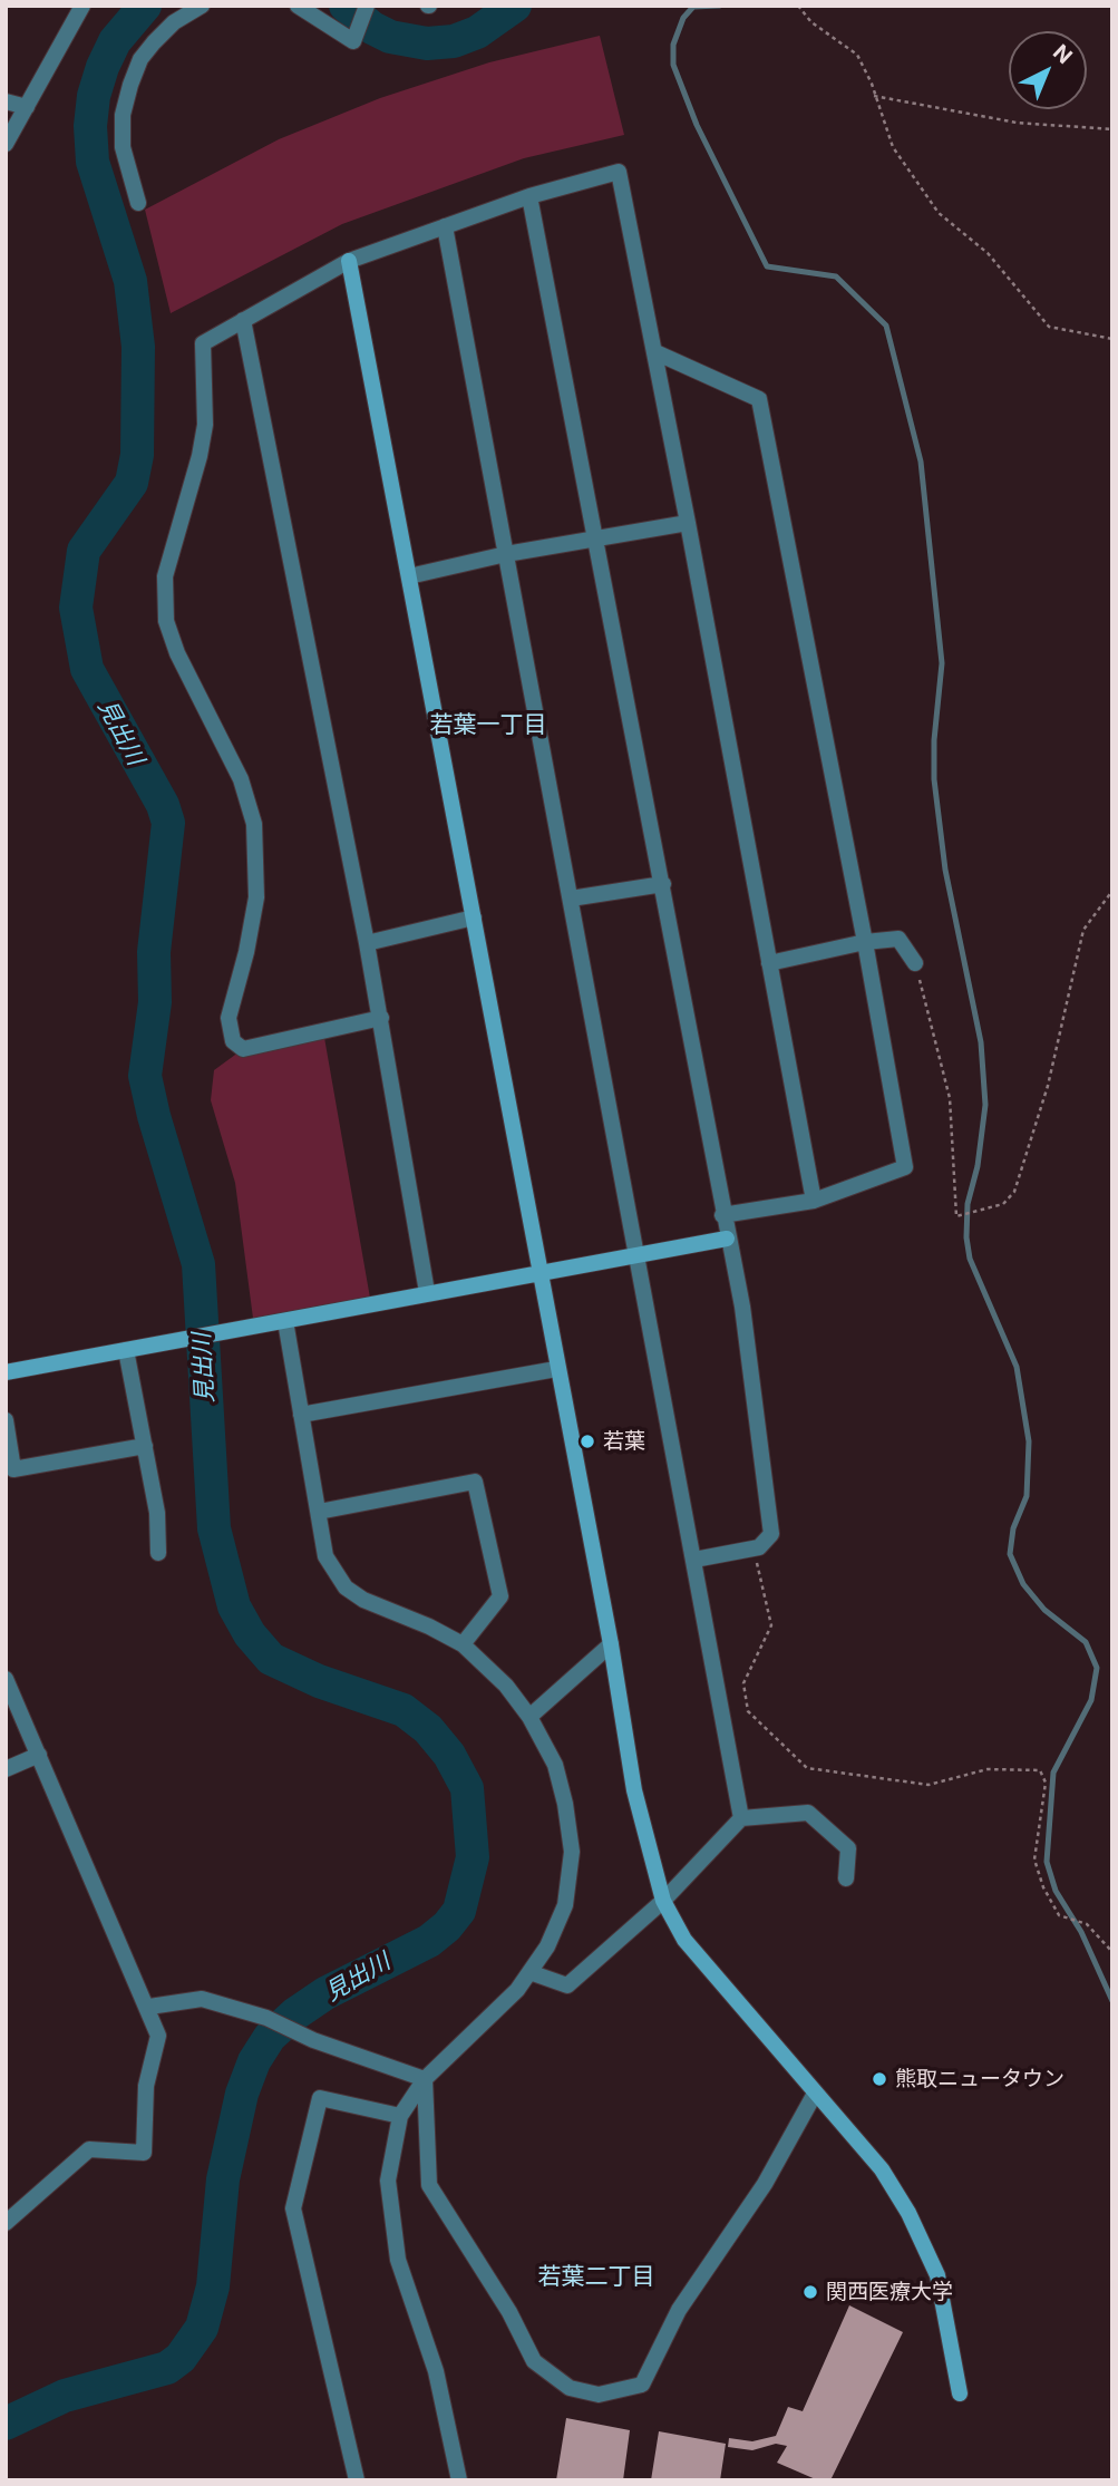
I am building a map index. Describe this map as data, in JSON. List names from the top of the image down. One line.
{"districts":["若葉一丁目","若葉二丁目"],"water":["見出川"],"places":["若葉","熊取ニュータウン","関西医療大学"],"north":"top right"}
